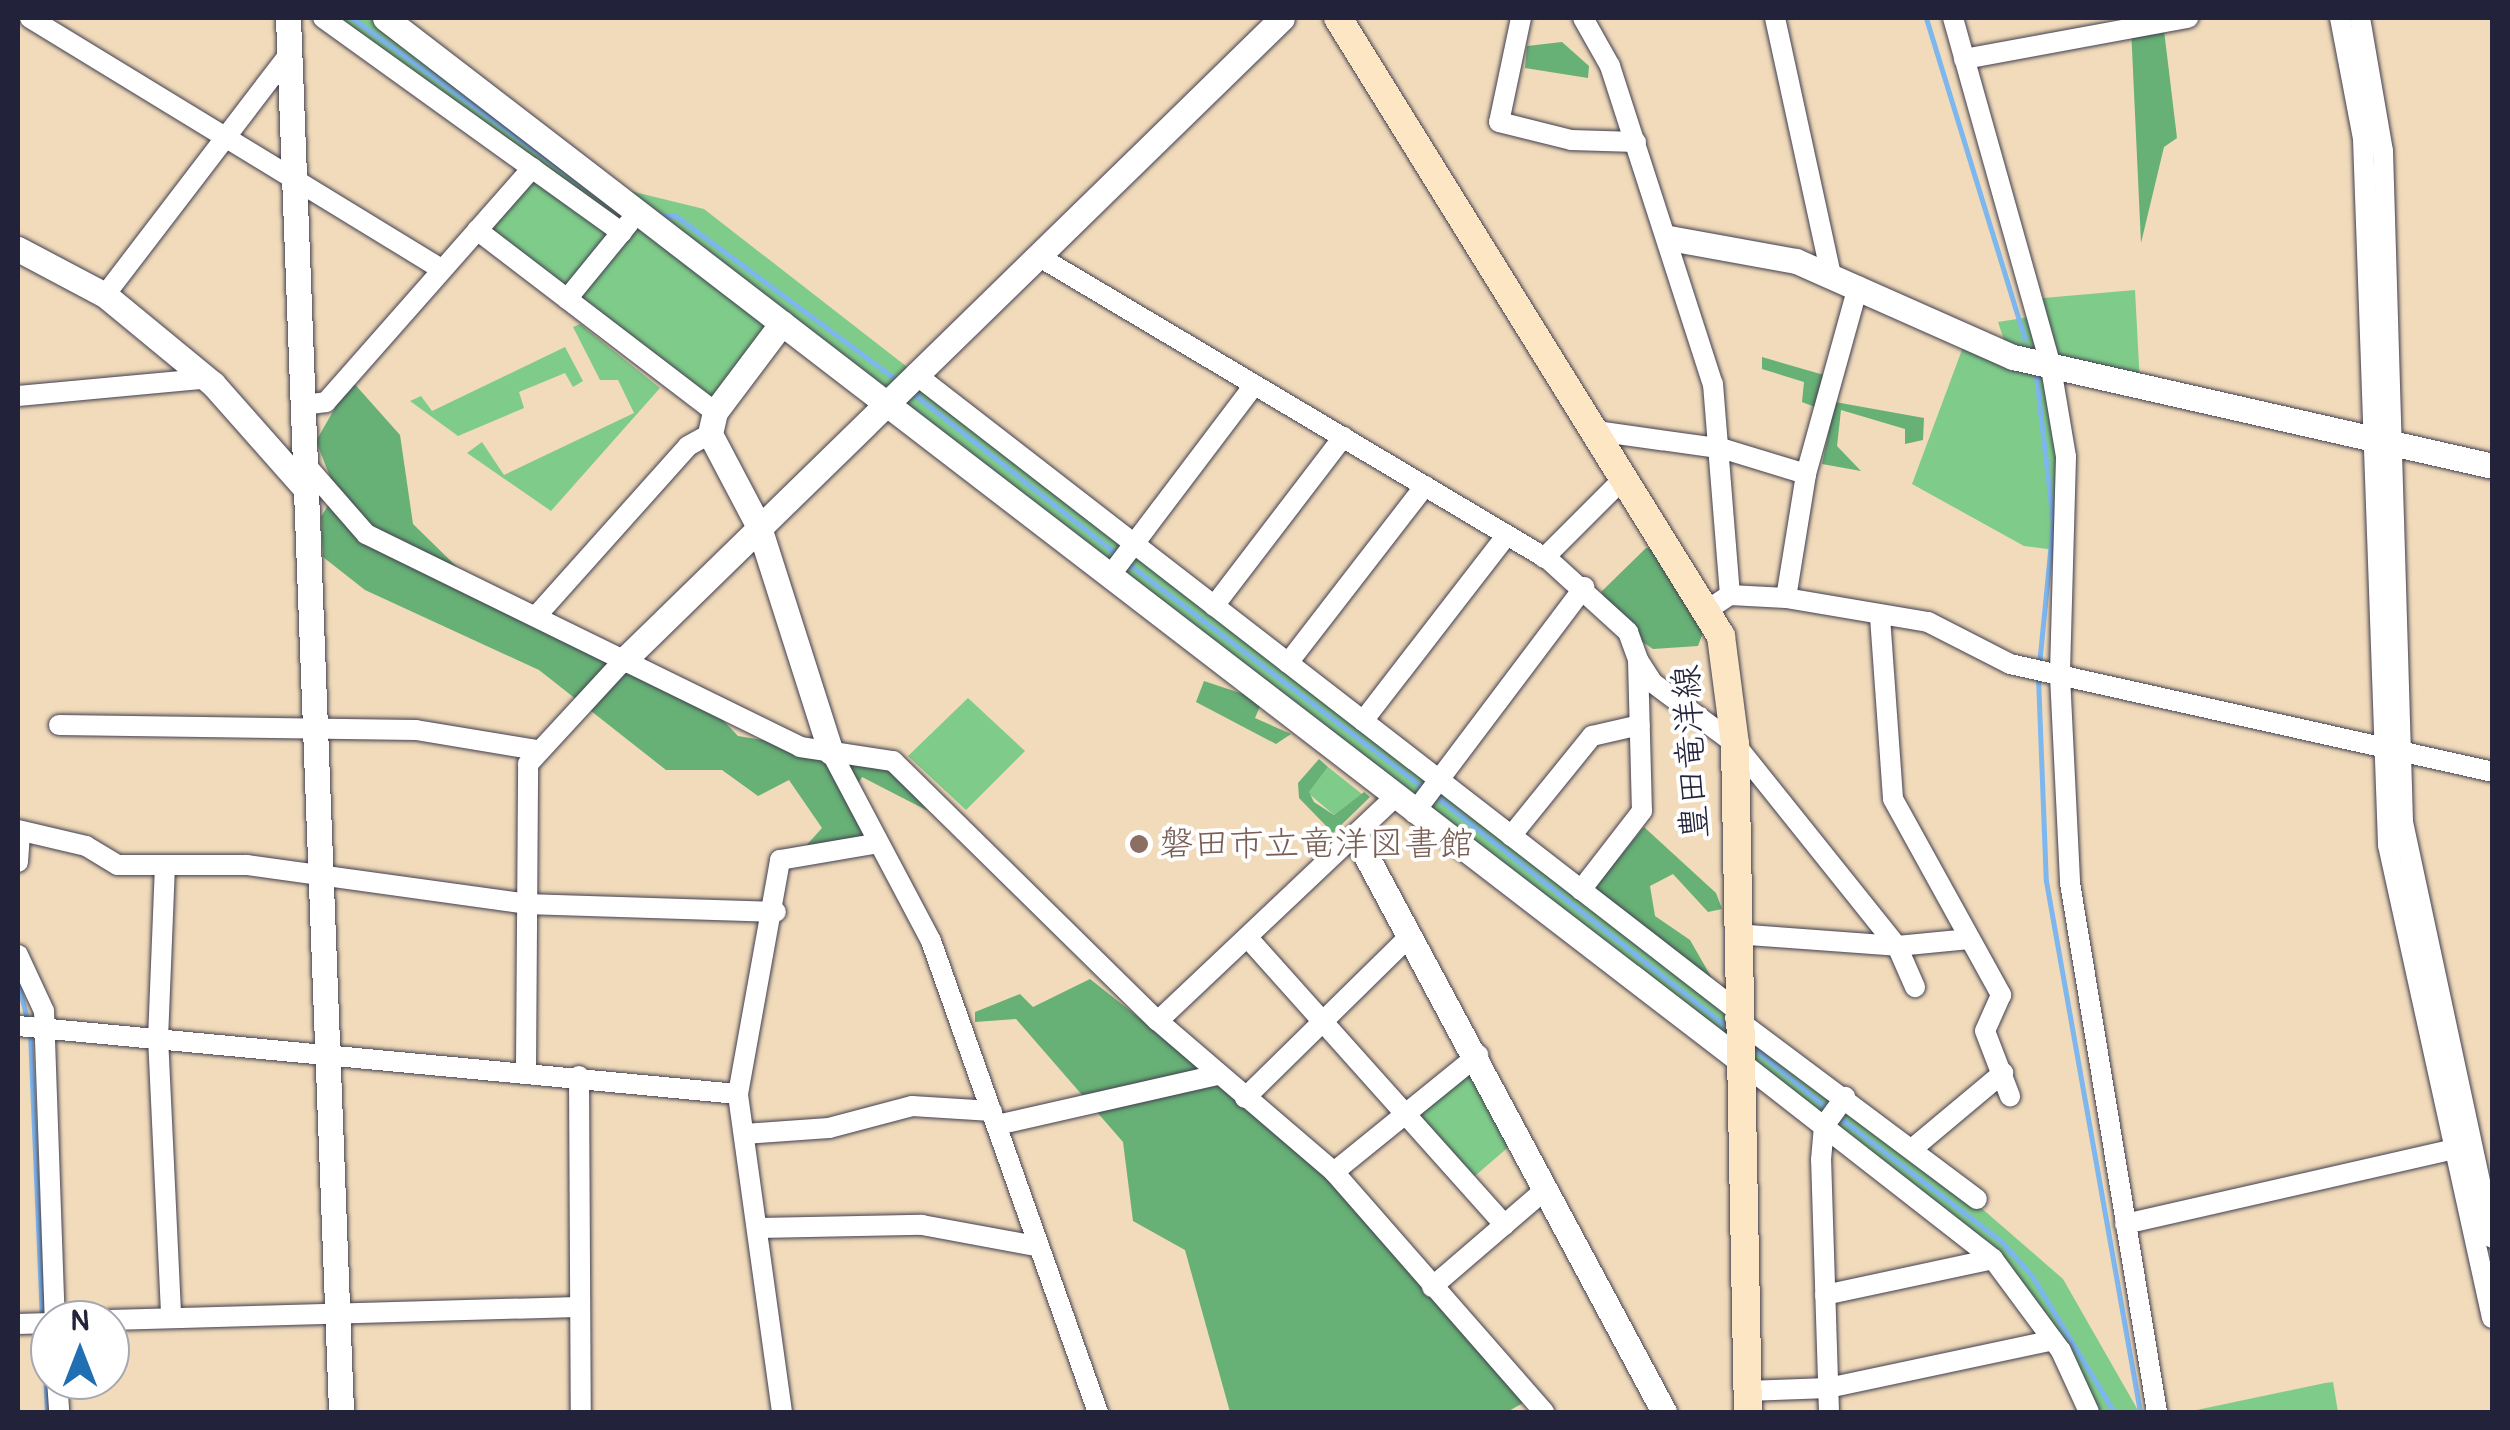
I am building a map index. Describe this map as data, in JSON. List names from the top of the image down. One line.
{"streets":{"main road":["豊田竜洋線"]},"places":["磐田市立竜洋図書館"],"north":"top"}
